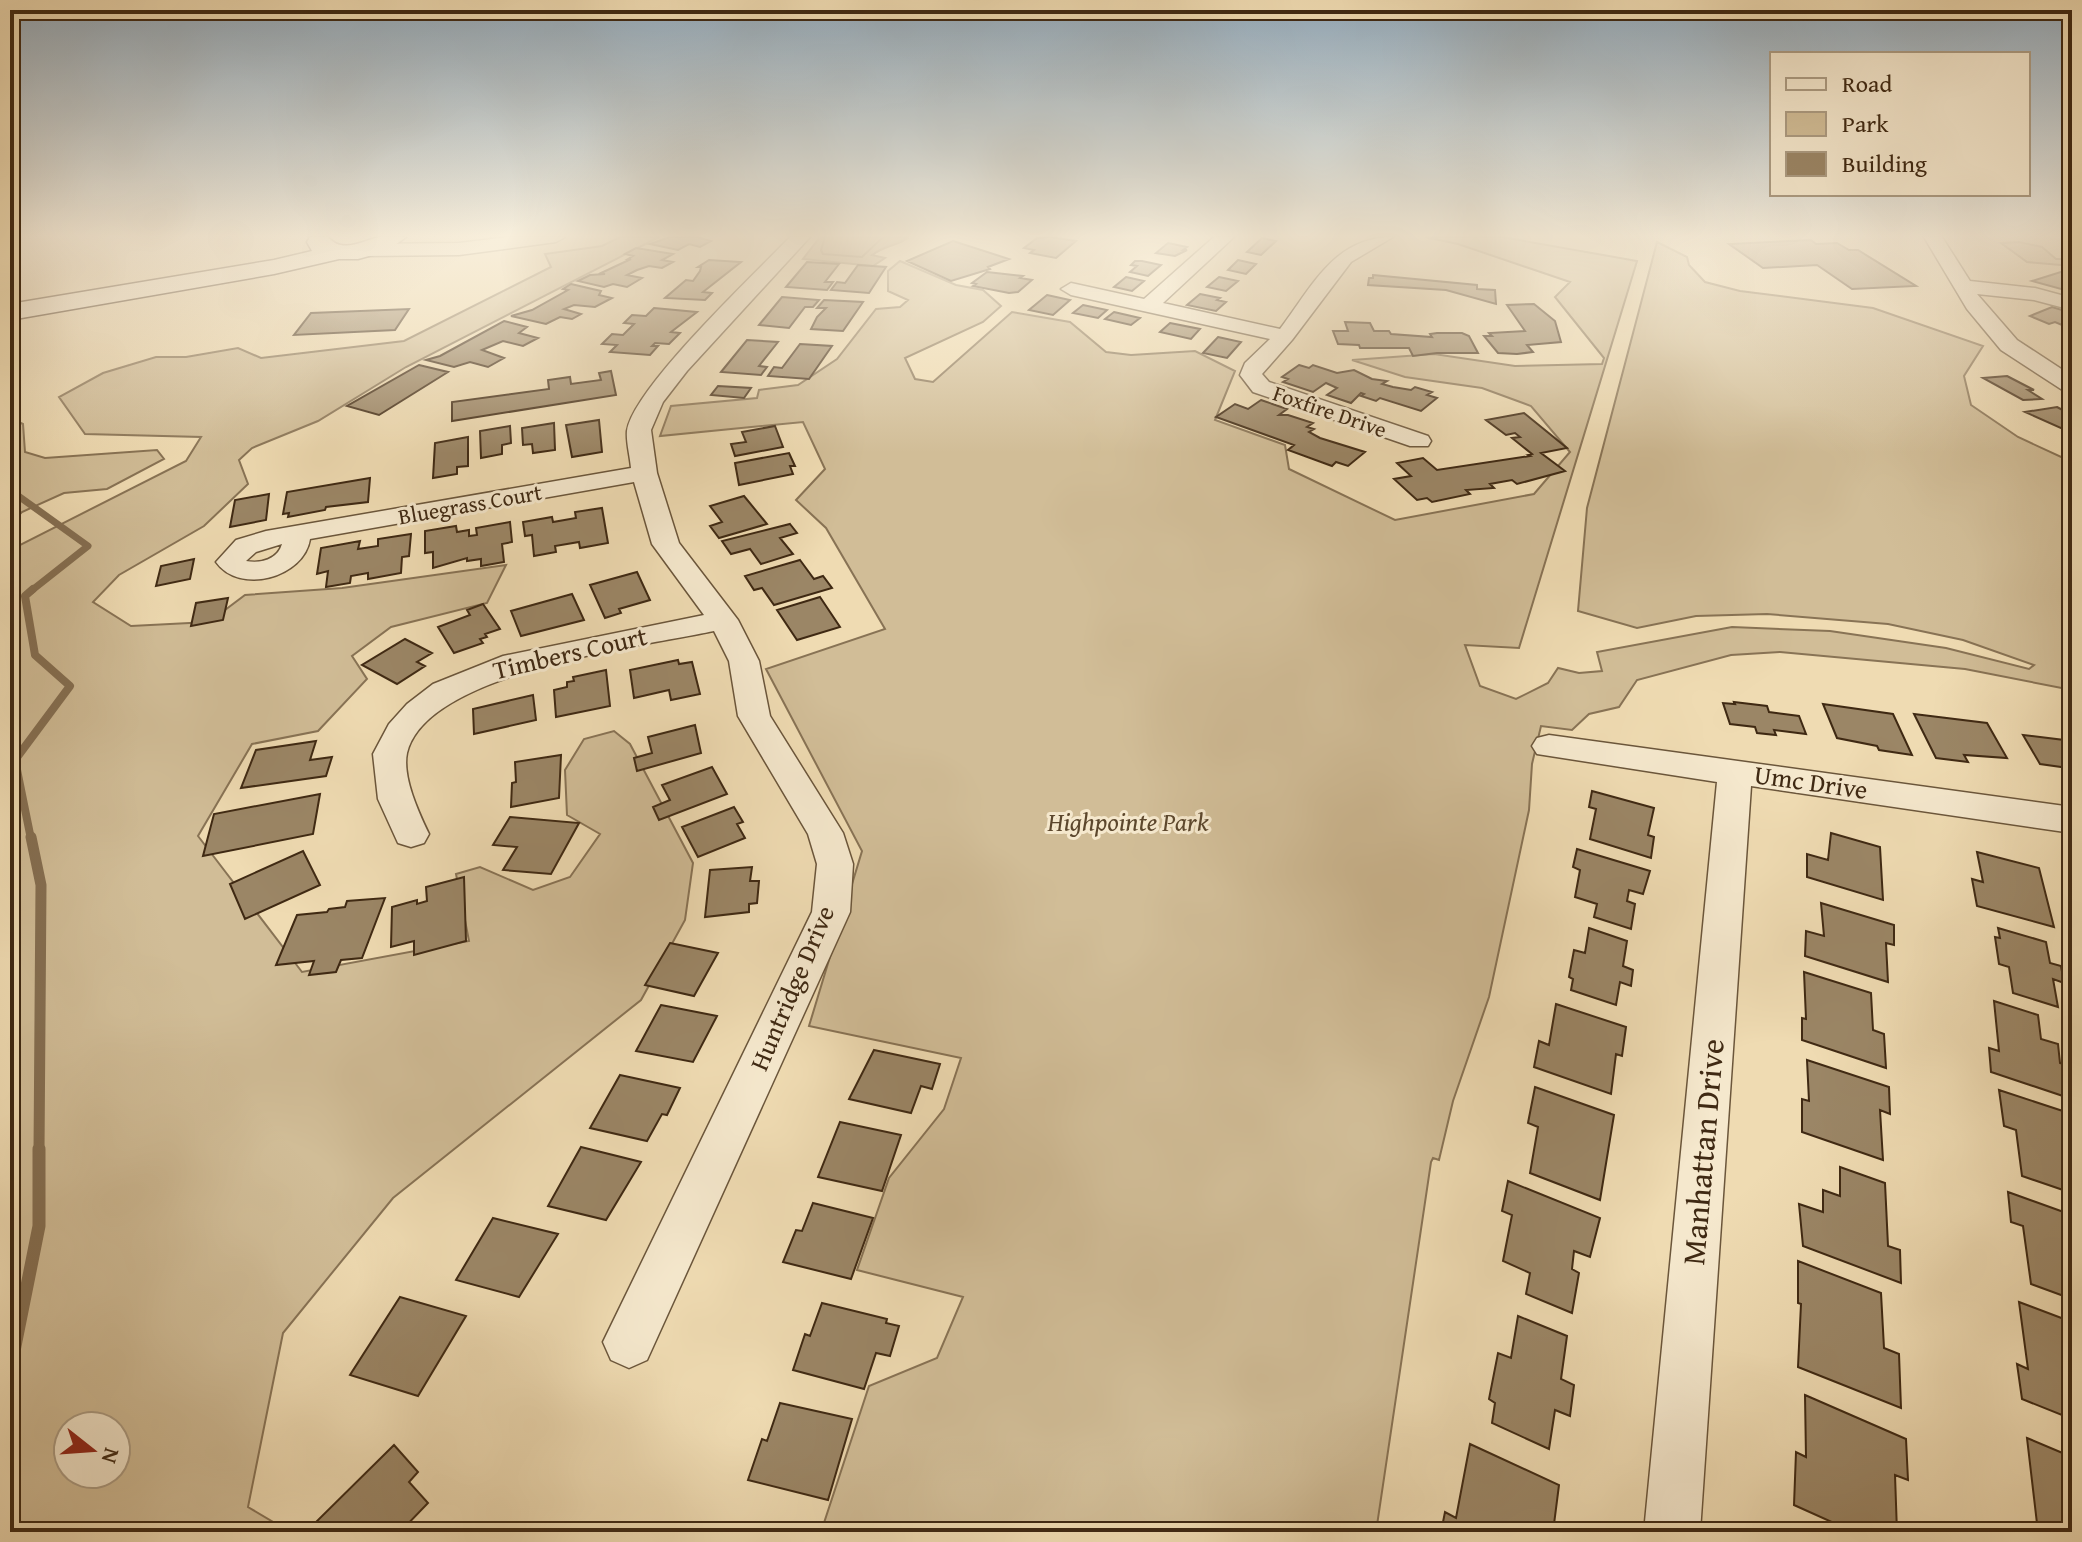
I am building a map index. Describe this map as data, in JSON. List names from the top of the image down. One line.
{"streets":{"street":["Foxfire Drive","Bluegrass Court","Timbers Court","Umc Drive","Huntridge Drive","Manhattan Drive"]},"crossings":[["Bluegrass Court","Huntridge Drive"],["Timbers Court","Huntridge Drive"],["Umc Drive","Manhattan Drive"]],"parks":["Highpointe Park"],"legend":["Road","Park","Building"],"north":"right"}
